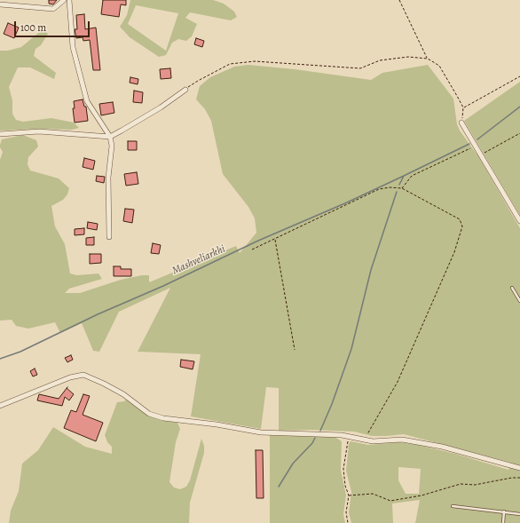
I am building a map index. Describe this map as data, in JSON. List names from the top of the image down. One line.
{"water":["Mashveliarkhi"],"scale_bar":"100 m"}
